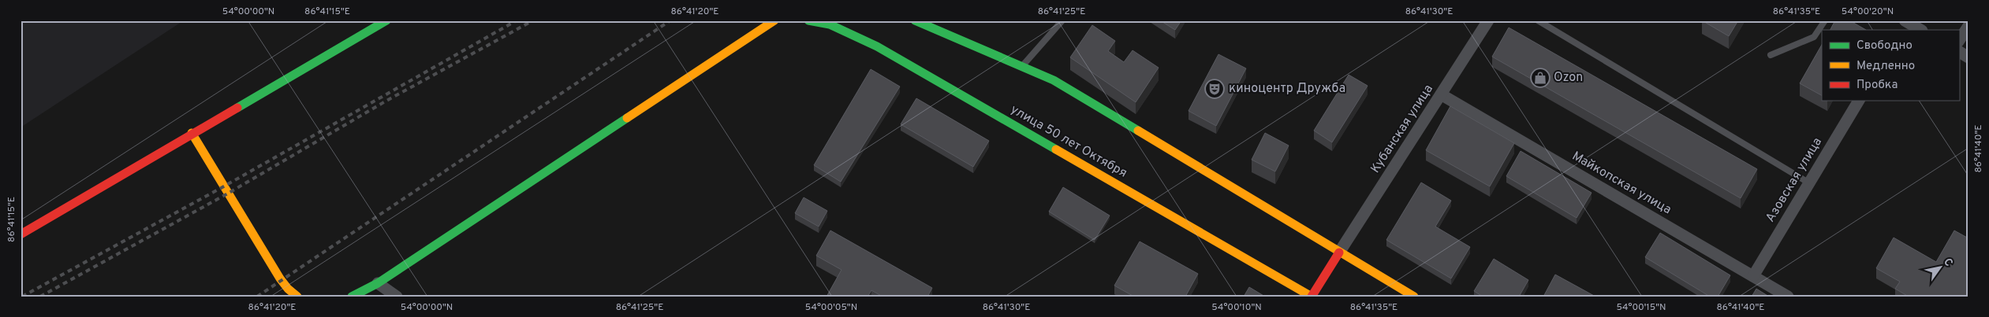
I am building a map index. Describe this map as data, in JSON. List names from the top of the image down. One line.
{"streets":{"street":["Кубанская улица","улица 50 лет Октября","Азовская улица","Майкопская улица"]},"crossings":[["Кубанская улица","Майкопская улица"],["Азовская улица","Майкопская улица"]],"places":{"shop":["Ozon"],"theatre":["киноцентр Дружба"]},"legend":["Свободно","Медленно","Пробка"],"north":"top right","coordinates":["54°00'00\"N","86°41'15\"E","86°41'20\"E","86°41'25\"E","86°41'30\"E","86°41'35\"E","54°00'20\"N","86°41'40\"E","54°00'05\"N","54°00'10\"N","54°00'15\"N"]}
